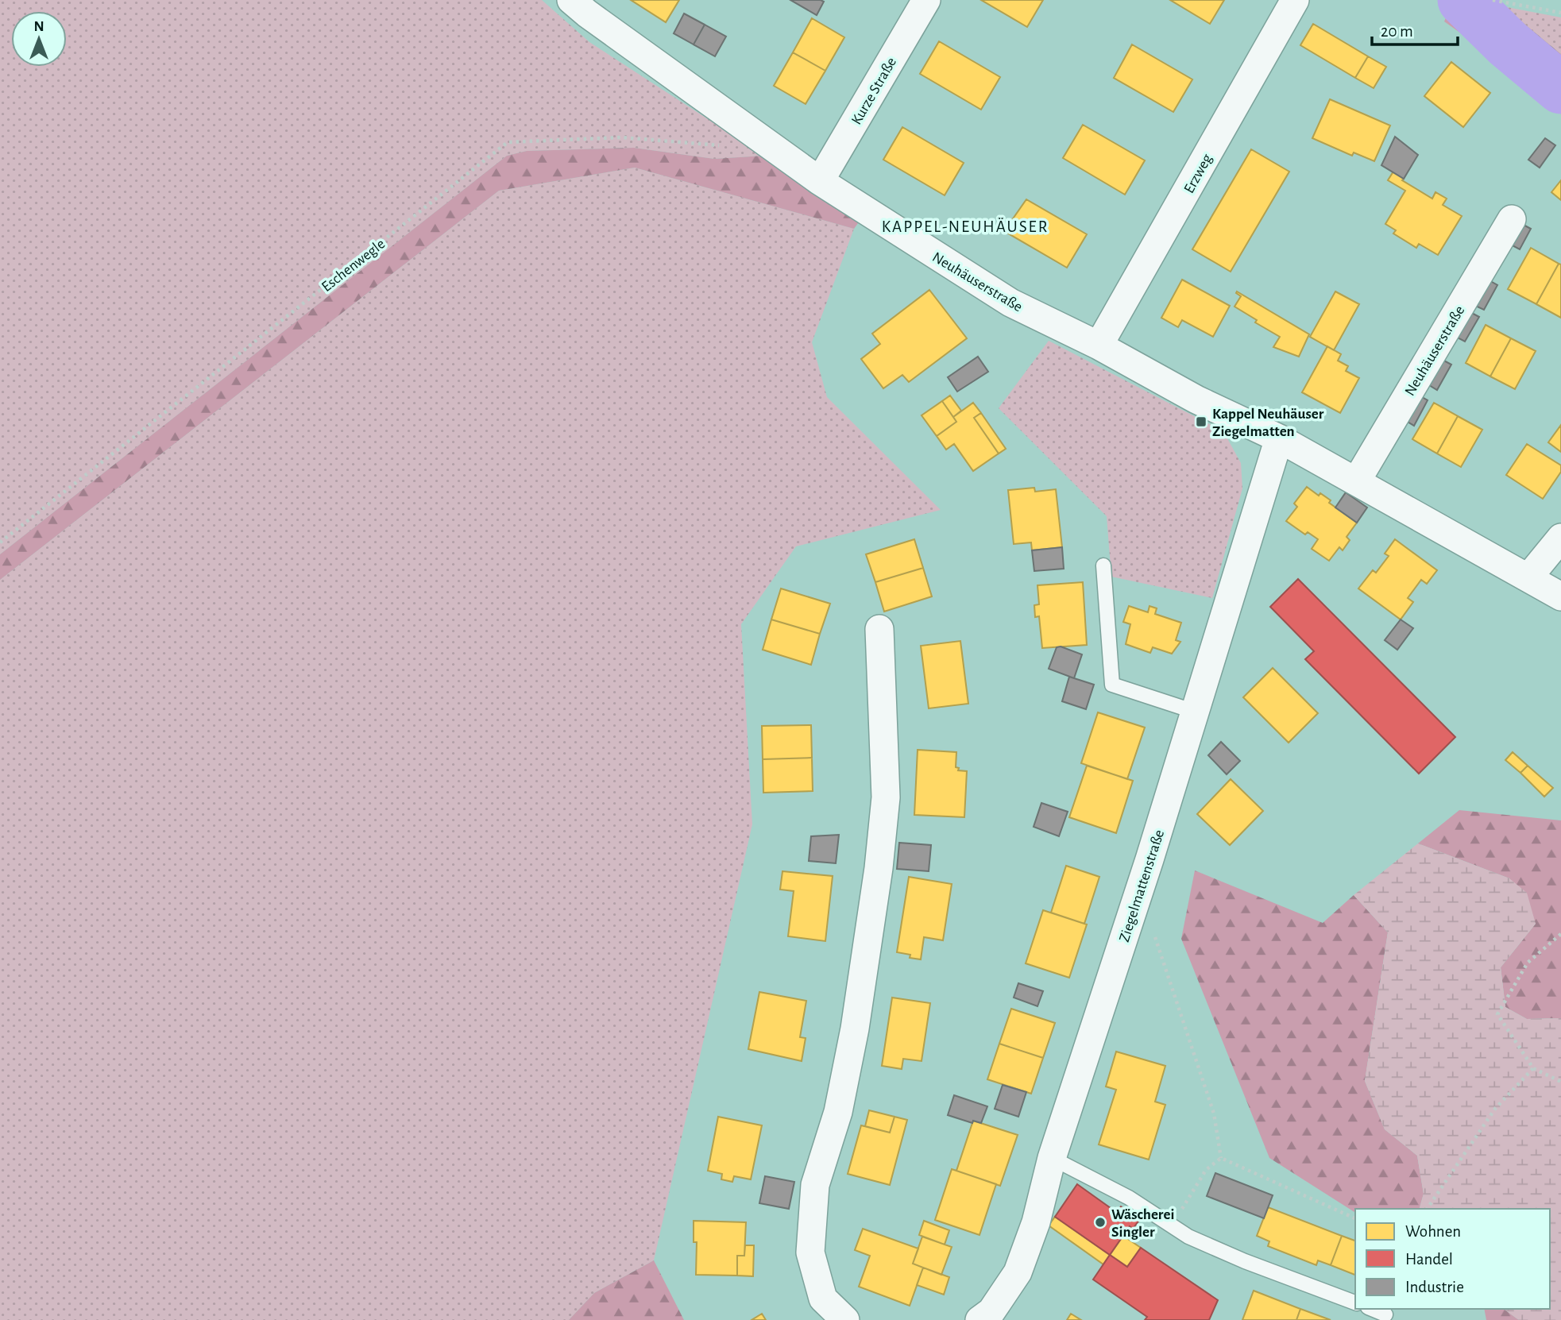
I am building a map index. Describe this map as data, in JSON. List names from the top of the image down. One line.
{"streets":{"street":["Kurze Straße","Erzweg","Neuhäuserstraße","Ziegelmattenstraße"],"path":["Eschenwegle"]},"crossings":[["Kurze Straße","Neuhäuserstraße"],["Erzweg","Neuhäuserstraße"],["Eschenwegle","Neuhäuserstraße"],["Neuhäuserstraße","Ziegelmattenstraße"]],"districts":["KAPPEL-NEUHÄUSER"],"places":{"transit":["Kappel Neuhäuser Ziegelmatten"],"other":["Wäscherei Singler"]},"legend":["Wohnen","Handel","Industrie"],"scale_bar":"20 m","north":"top"}
